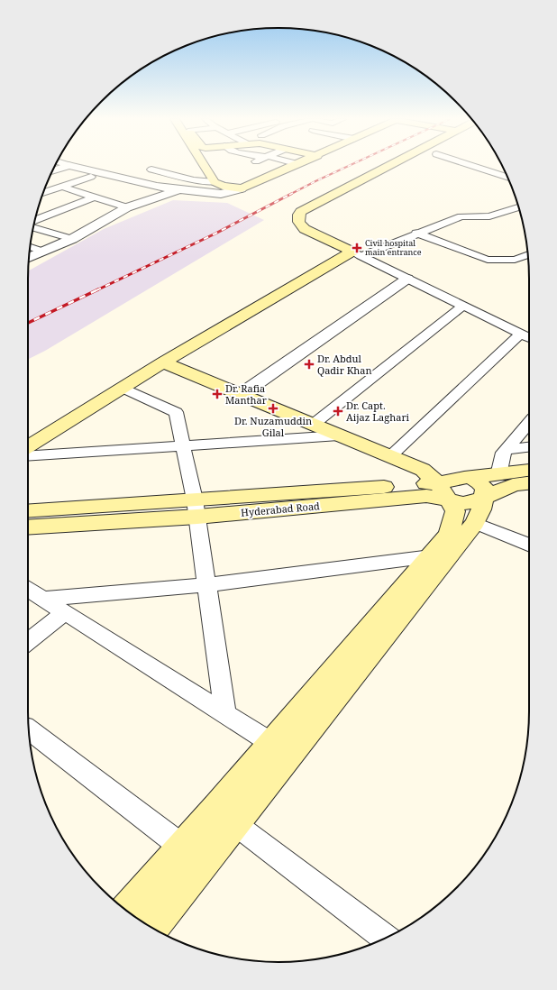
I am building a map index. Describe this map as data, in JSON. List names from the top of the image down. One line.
{"streets":{"main road":["Hyderabad Road"]},"places":{"health":["Civil hospital main entrance","Dr. Abdul Qadir Khan","Dr. Rafia Manthar","Dr. Nuzamuddin Gilal","Dr. Capt. Aijaz Laghari"]}}
